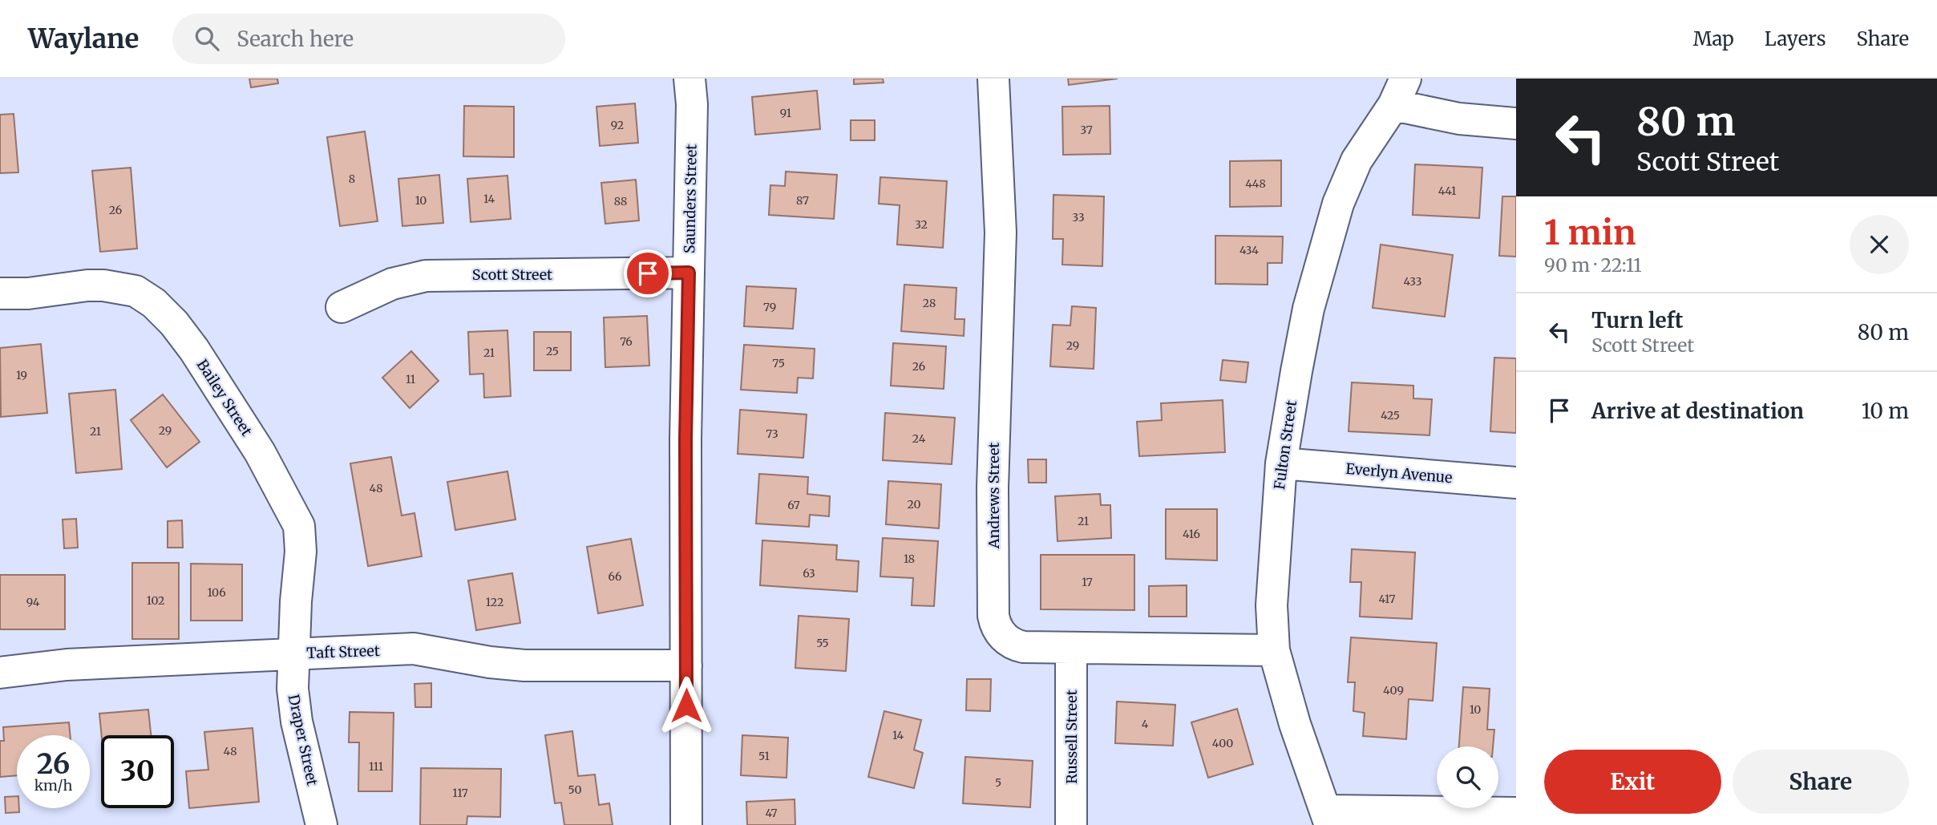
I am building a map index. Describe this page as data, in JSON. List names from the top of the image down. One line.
{"streets":{"street":["Saunders Street","Scott Street","Bailey Street","Fulton Street","Everlyn Avenue","Andrews Street","Taft Street","Russell Street","Draper Street"]},"crossings":[["Saunders Street","Scott Street"],["Saunders Street","Taft Street"],["Bailey Street","Taft Street"],["Bailey Street","Draper Street"],["Fulton Street","Everlyn Avenue"],["Fulton Street","Andrews Street"],["Andrews Street","Russell Street"],["Taft Street","Draper Street"]],"house_numbers":["91","92","37","8","448","441","14","10","87","88","26","33","32","434","433","28","79","76","29","25","21","75","26","19","11","425","29","21","73","24","48","20","67","21","416","18","63","66","17","106","417","102","94","122","55","409","10","4","14","400","48","51","111","5","50","117","47"],"page":{"header":"Waylane","search":"Search here","nav":["Map","Layers","Share"],"turn":["80 m","Scott Street"],"heading":["1 min","90 m · 22:11"],"list":[{"name":"Turn left","note":"Scott Street","value":"80 m"},{"name":"Arrive at destination","value":"10 m"}],"speed":"26 km/h","limit":"30","buttons":["Exit","Share"]}}
